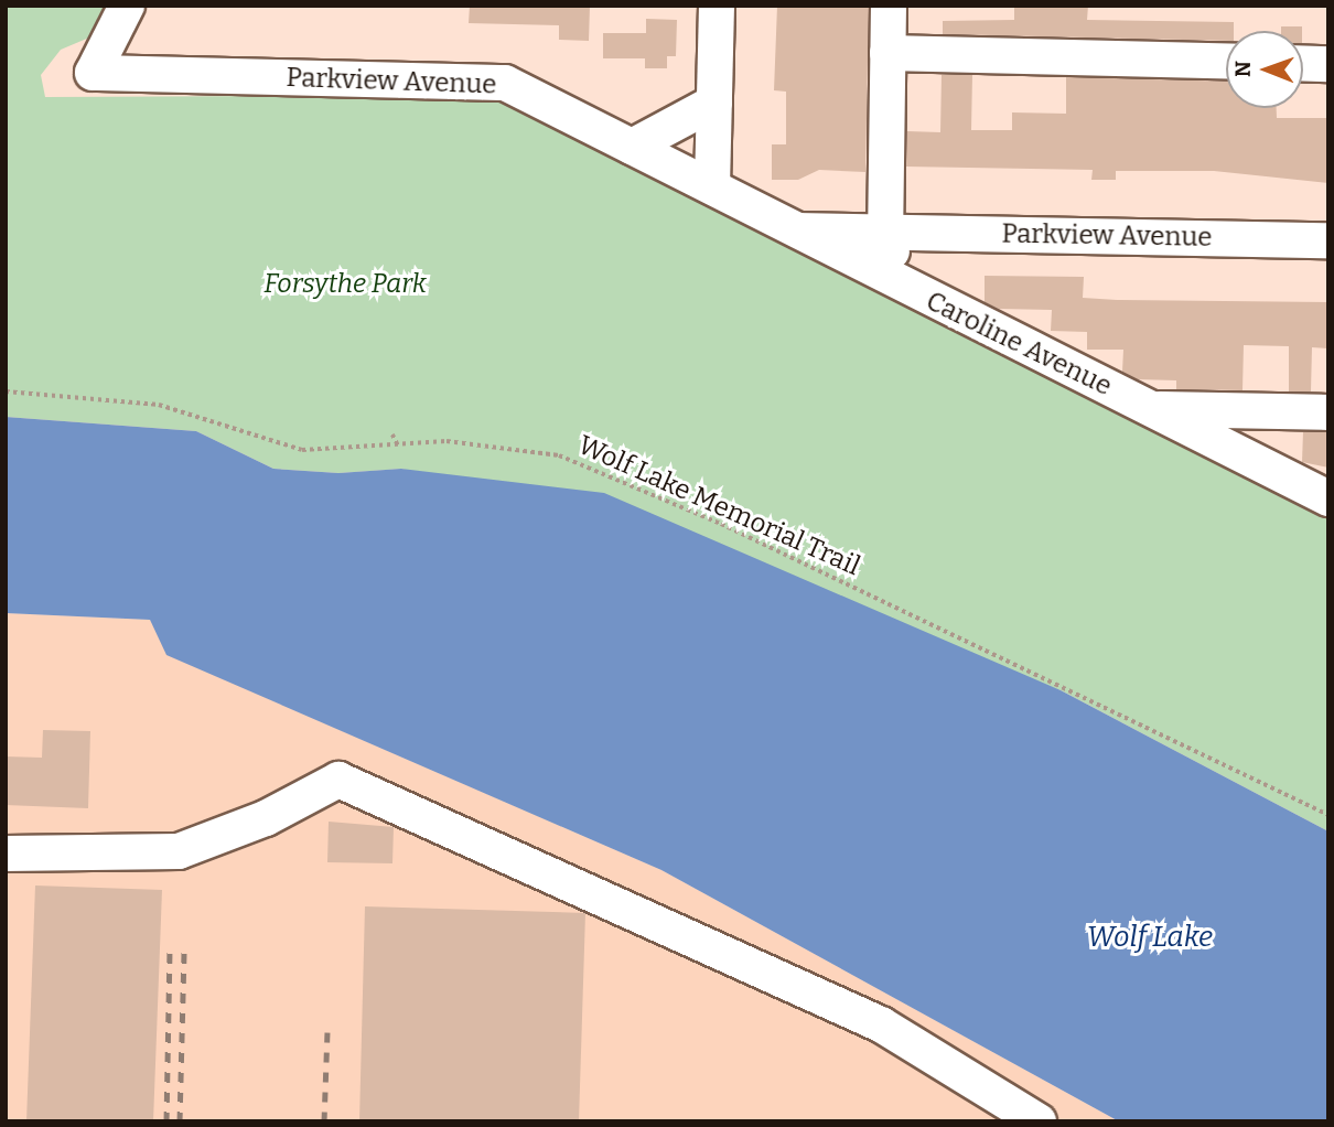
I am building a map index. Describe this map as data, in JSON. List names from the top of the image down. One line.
{"streets":{"street":["Parkview Avenue","Caroline Avenue"],"path":["Wolf Lake Memorial Trail"]},"crossings":[["Parkview Avenue","Caroline Avenue"]],"water":["Wolf Lake"],"parks":["Forsythe Park"],"north":"left"}
